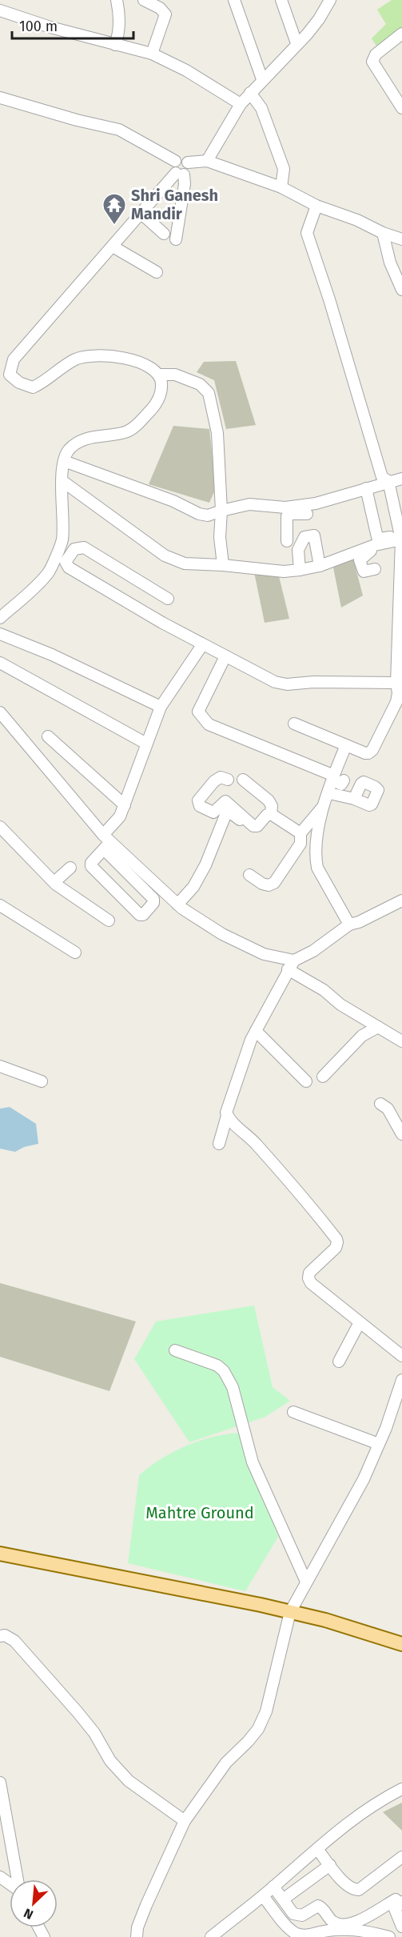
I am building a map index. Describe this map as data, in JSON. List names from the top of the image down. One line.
{"parks":["Mahtre Ground"],"places":{"temple":["Shri Ganesh Mandir"]},"scale_bar":"100 m","north":"bottom left"}
